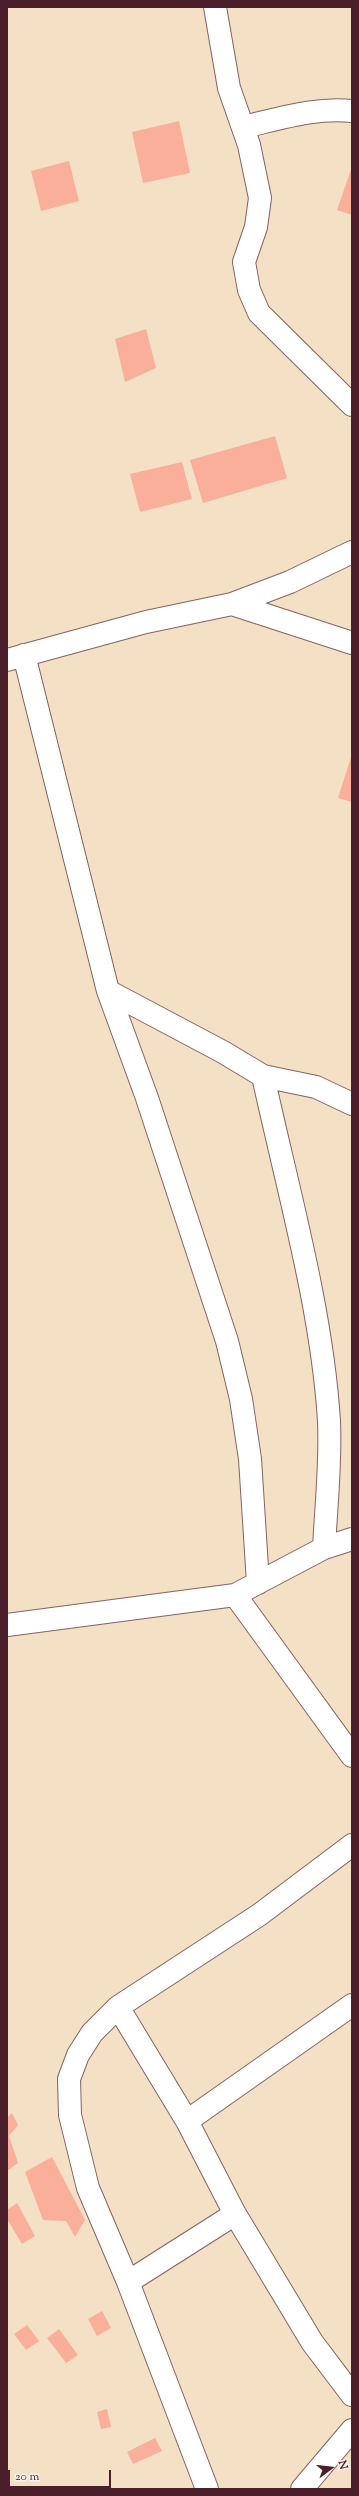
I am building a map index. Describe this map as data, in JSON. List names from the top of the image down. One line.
{"scale_bar":"20 m","north":"right"}
